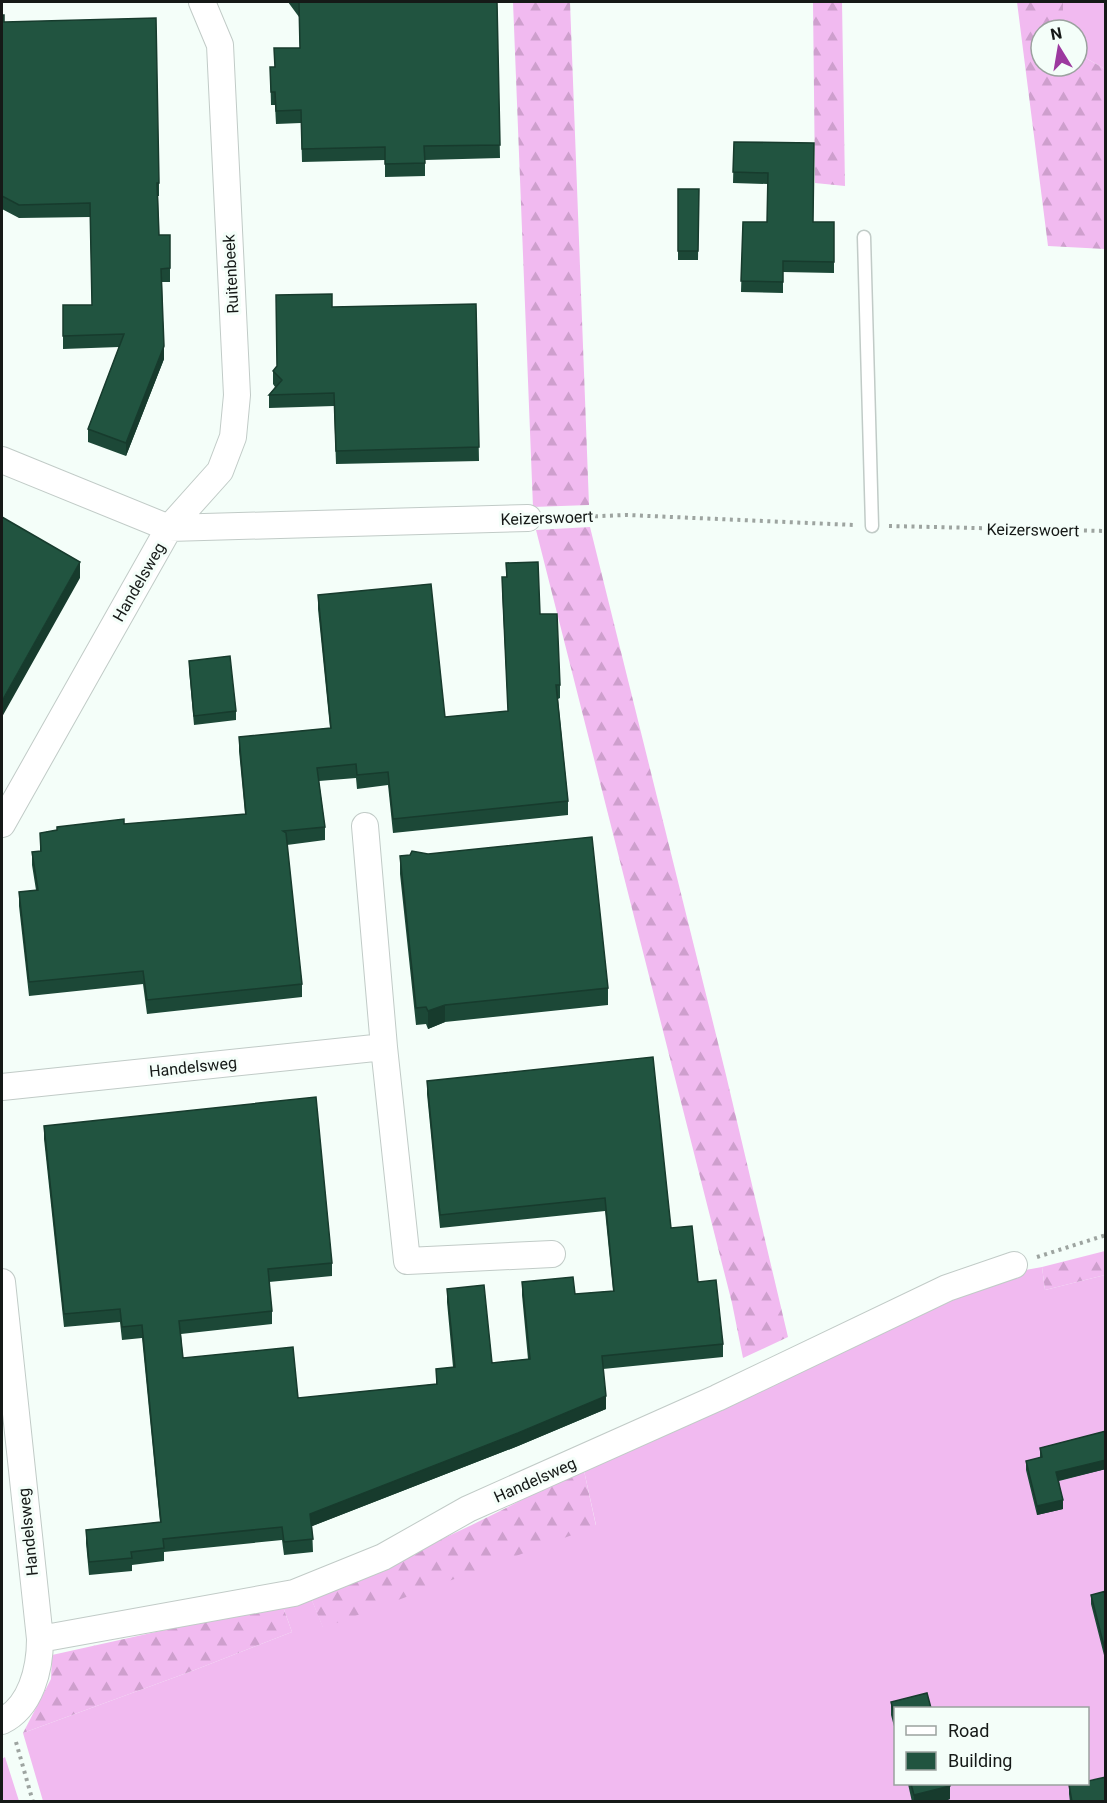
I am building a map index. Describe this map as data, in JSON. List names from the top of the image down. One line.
{"streets":{"street":["Ruitenbeek","Keizerswoert","Handelsweg"]},"crossings":[["Ruitenbeek","Keizerswoert"],["Ruitenbeek","Handelsweg"],["Keizerswoert","Handelsweg"]],"legend":["Road","Building"],"north":"top"}
